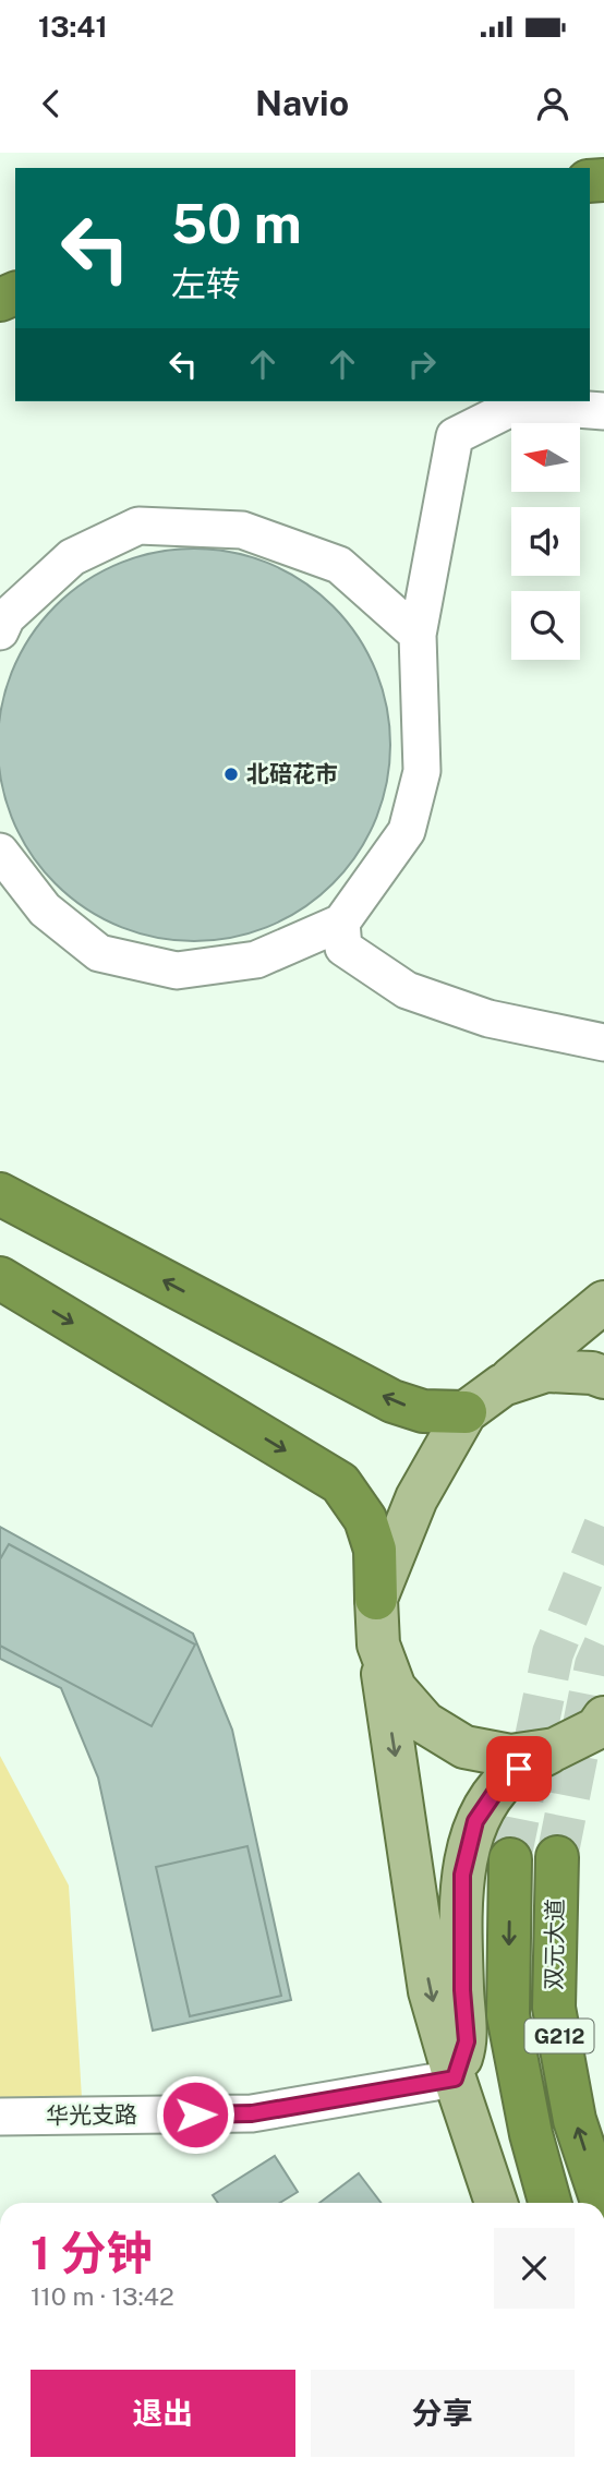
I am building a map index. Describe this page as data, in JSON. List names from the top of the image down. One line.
{"streets":{"highway":["双元大道","G212"],"street":["华光支路"]},"places":["北碚花市"],"north":"left","page":{"status":"13:41","header":"Navio","turn":["50 m","左转"],"heading":["1 分钟","110 m · 13:42"],"buttons":["退出","分享"]}}
